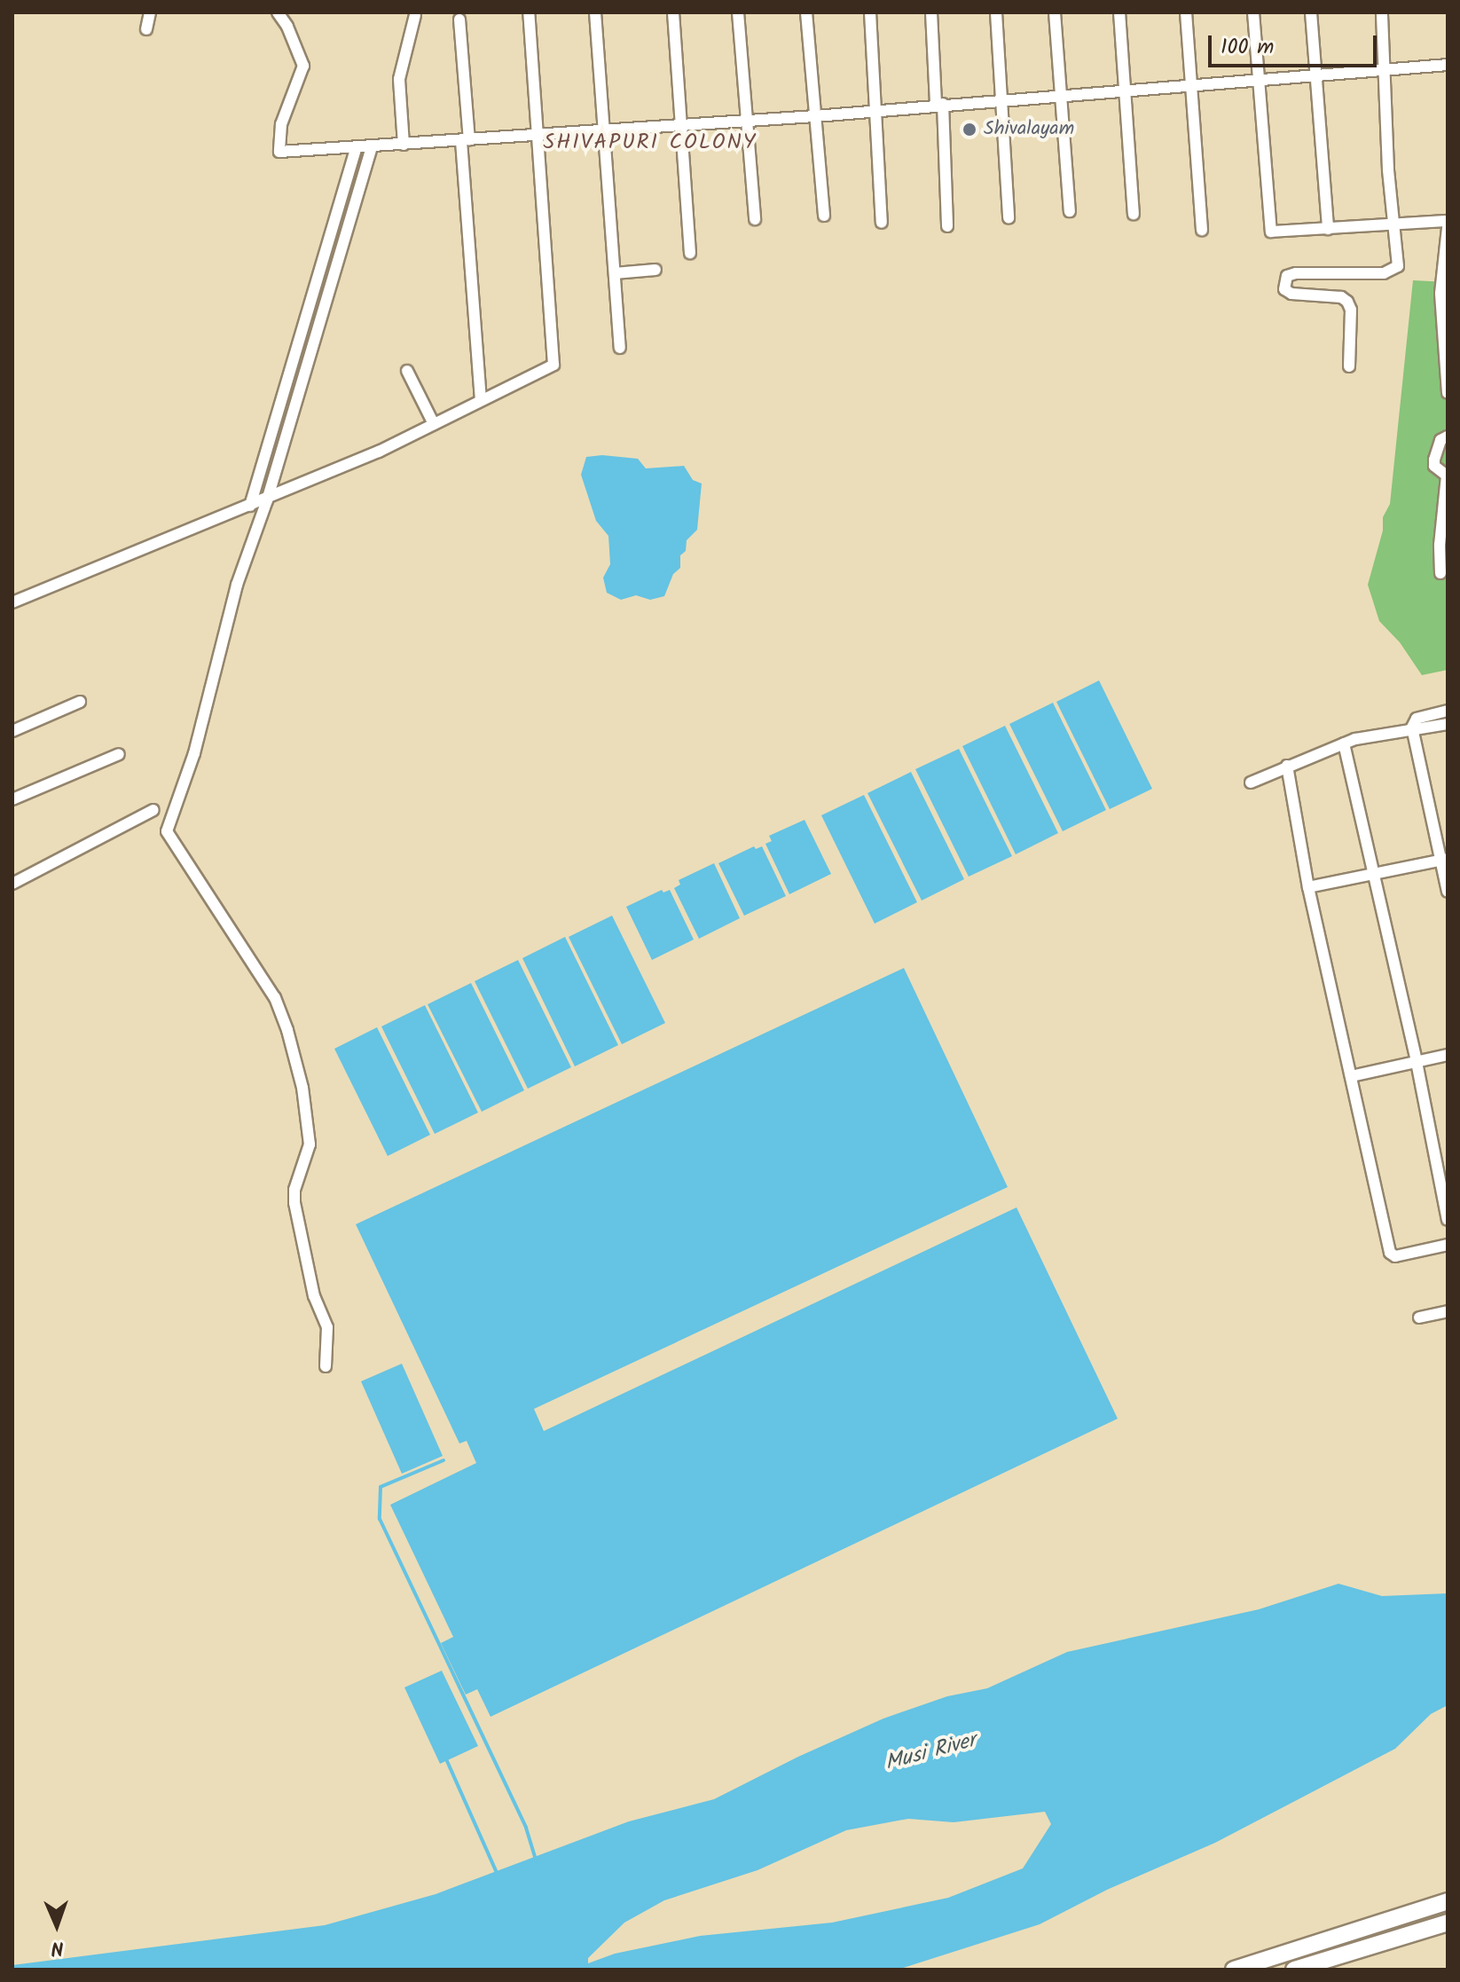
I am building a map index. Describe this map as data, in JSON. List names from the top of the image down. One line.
{"districts":["SHIVAPURI COLONY"],"water":["Musi River"],"places":["Shivalayam"],"scale_bar":"100 m","north":"bottom"}
